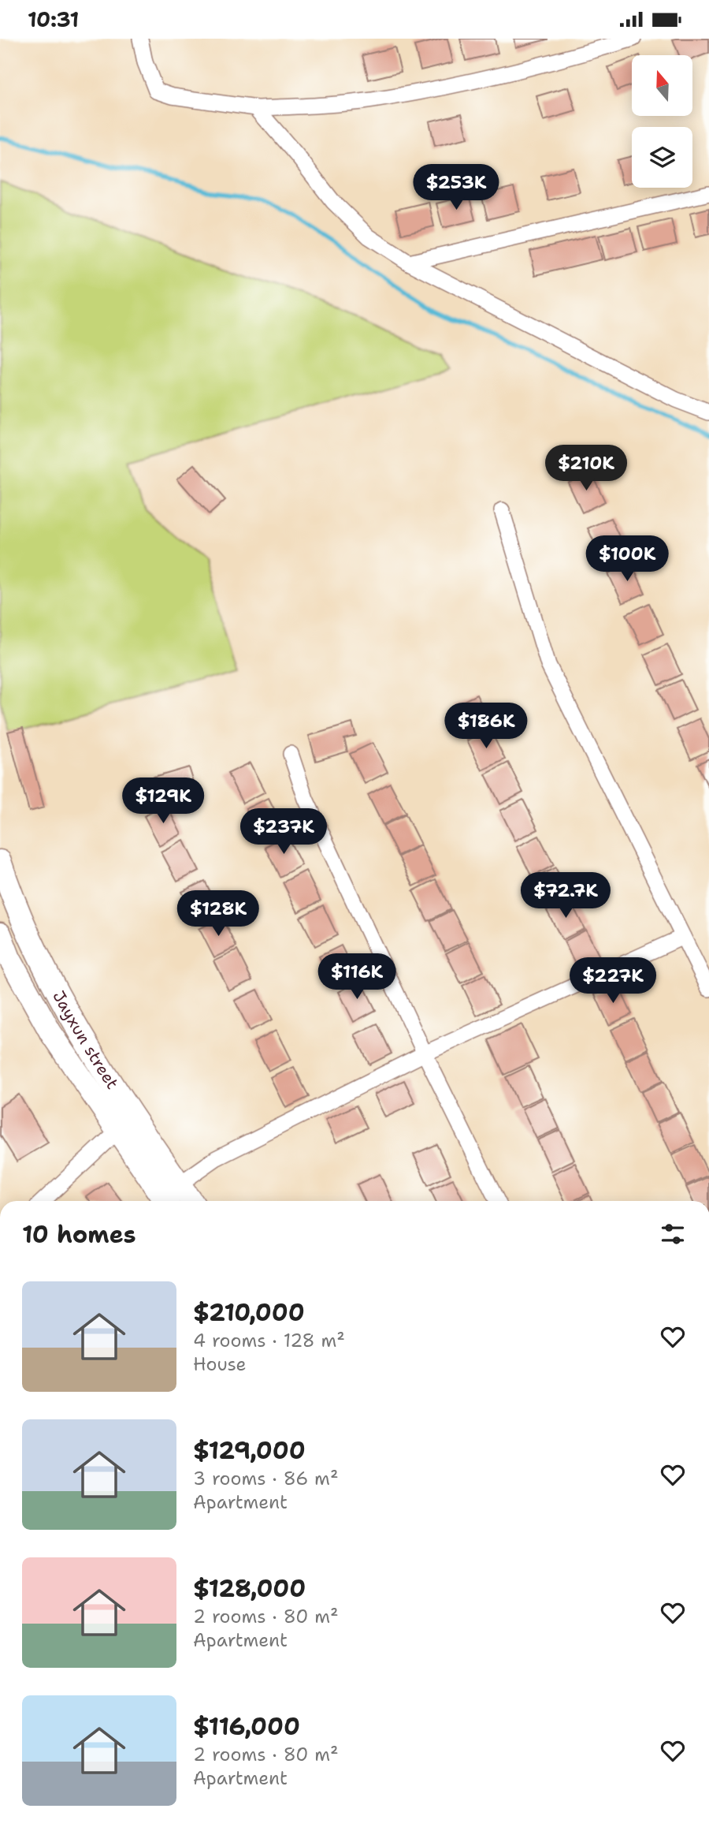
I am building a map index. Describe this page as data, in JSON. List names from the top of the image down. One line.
{"streets":{"highway":["Jayxun street"]},"north":"top","page":{"status":"10:31","price":["$253K","$210K","$100K","$186K","$129K","$237K","$72.7K","$128K","$116K","$227K"],"heading":"10 homes","list":[{"name":"$210,000","note":"4 rooms · 128 m² · House"},{"name":"$129,000","note":"3 rooms · 86 m² · Apartment"},{"name":"$128,000","note":"2 rooms · 80 m² · Apartment"},{"name":"$116,000","note":"2 rooms · 80 m² · Apartment"}]}}
